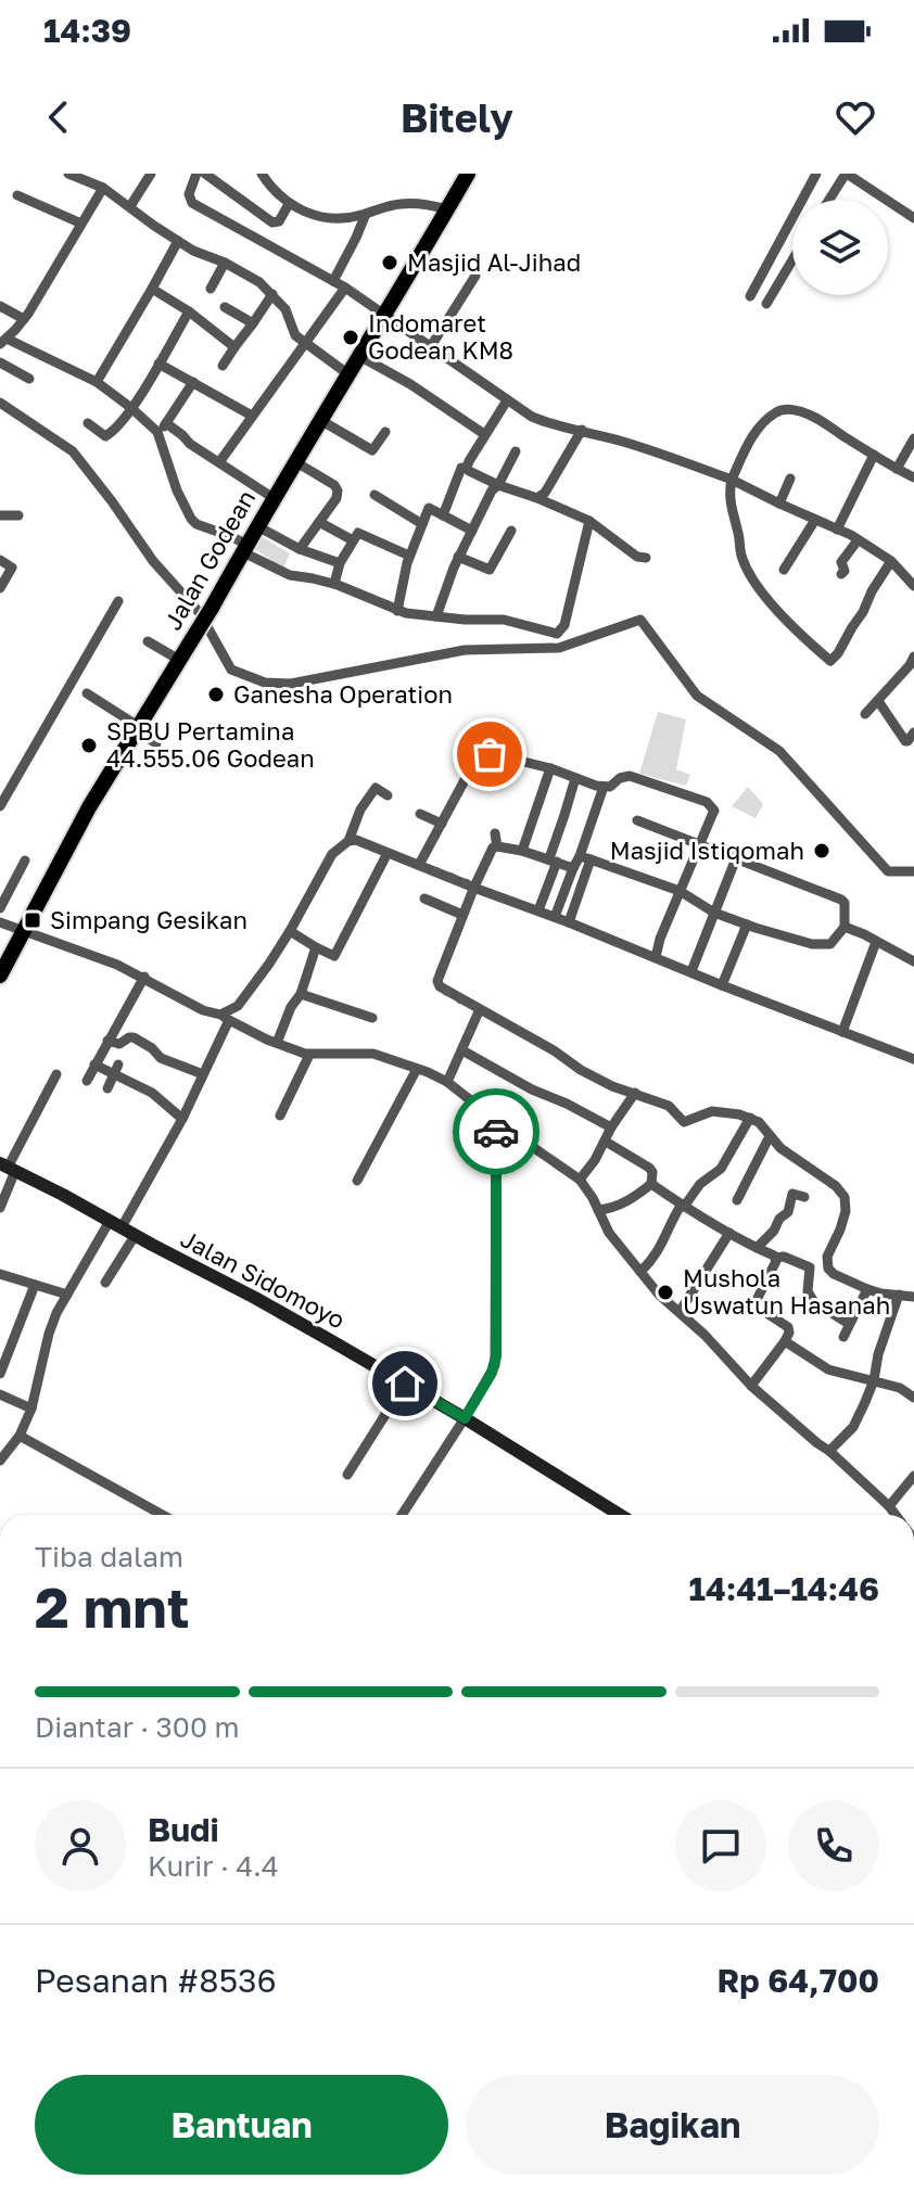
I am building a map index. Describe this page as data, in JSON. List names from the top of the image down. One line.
{"streets":{"main road":["Jalan Godean","Jalan Sidomoyo"]},"places":{"other":["Masjid Al-Jihad","Indomaret Godean KM8","Ganesha Operation","SPBU Pertamina 44.555.06 Godean","Masjid Istiqomah","Mushola Uswatun Hasanah"],"transit":["Simpang Gesikan"]},"page":{"status":"14:39","header":"Bitely","heading":["2 mnt","Tiba dalam","14:41–14:46"],"panel":["Budi","Kurir · 4.4","Pesanan #8536","Rp 64,700"],"bar":"Diantar · 300 m","buttons":["Bantuan","Bagikan"]}}
